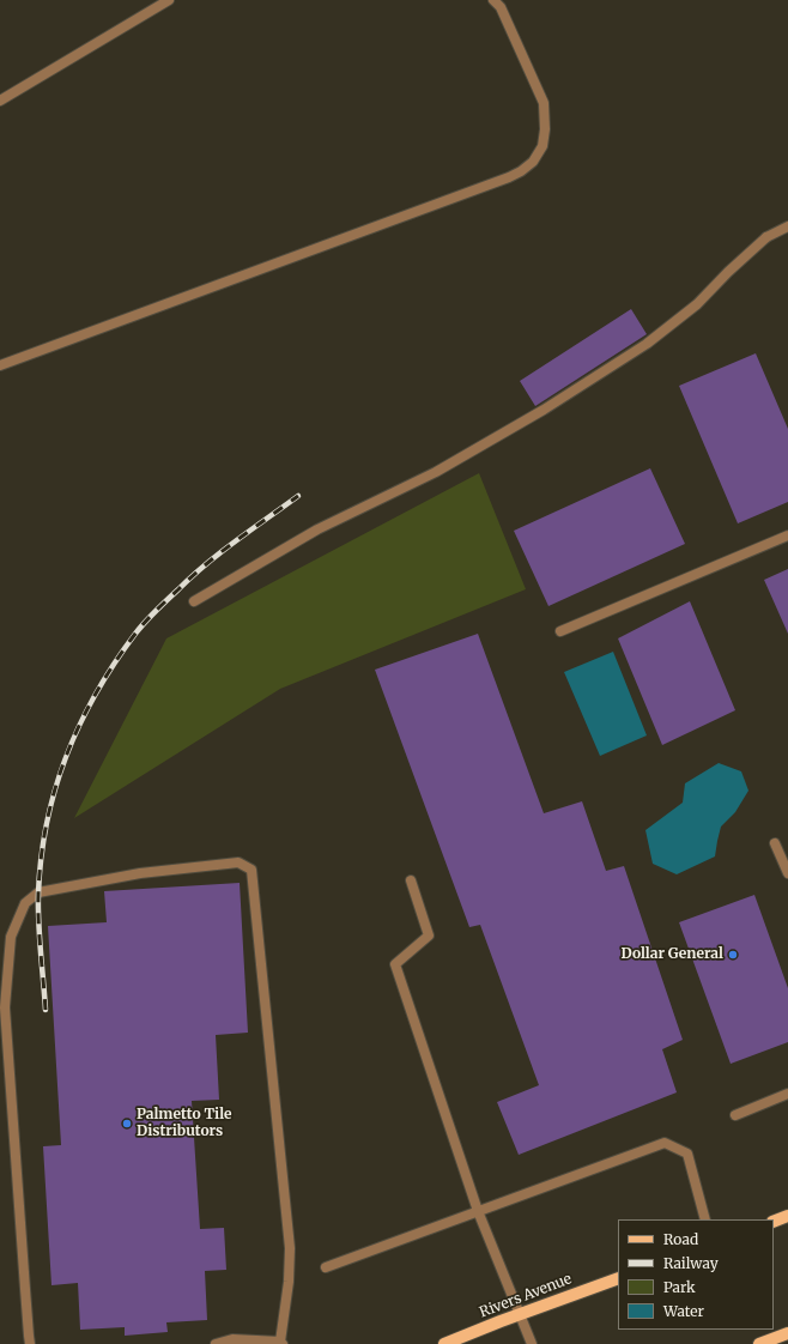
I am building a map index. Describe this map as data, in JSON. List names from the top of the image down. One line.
{"streets":{"main road":["Rivers Avenue"]},"places":["Dollar General","Palmetto Tile Distributors"],"legend":["Road","Railway","Park","Water"]}
